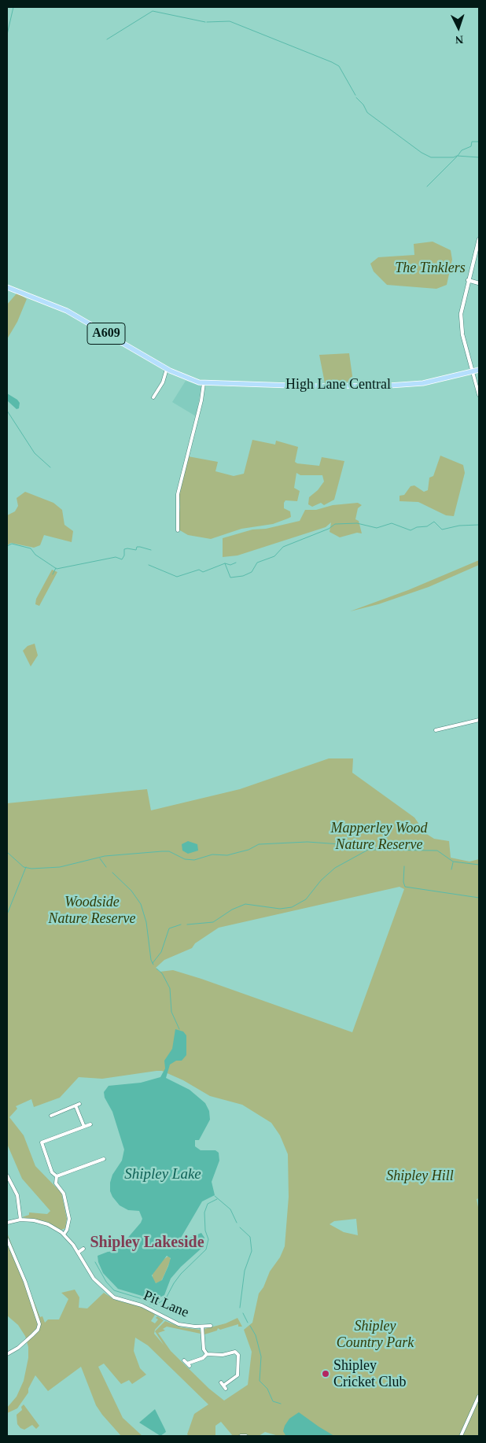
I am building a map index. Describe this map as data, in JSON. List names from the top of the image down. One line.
{"streets":{"main road":["A609","High Lane Central"],"street":["Pit Lane"]},"crossings":[["A609","High Lane Central"]],"districts":["Shipley Lakeside"],"water":["Shipley Lake"],"parks":["The Tinklers","Mapperley Wood Nature Reserve","Woodside Nature Reserve","Shipley Hill","Shipley Country Park"],"places":["Shipley Cricket Club"],"north":"bottom"}
